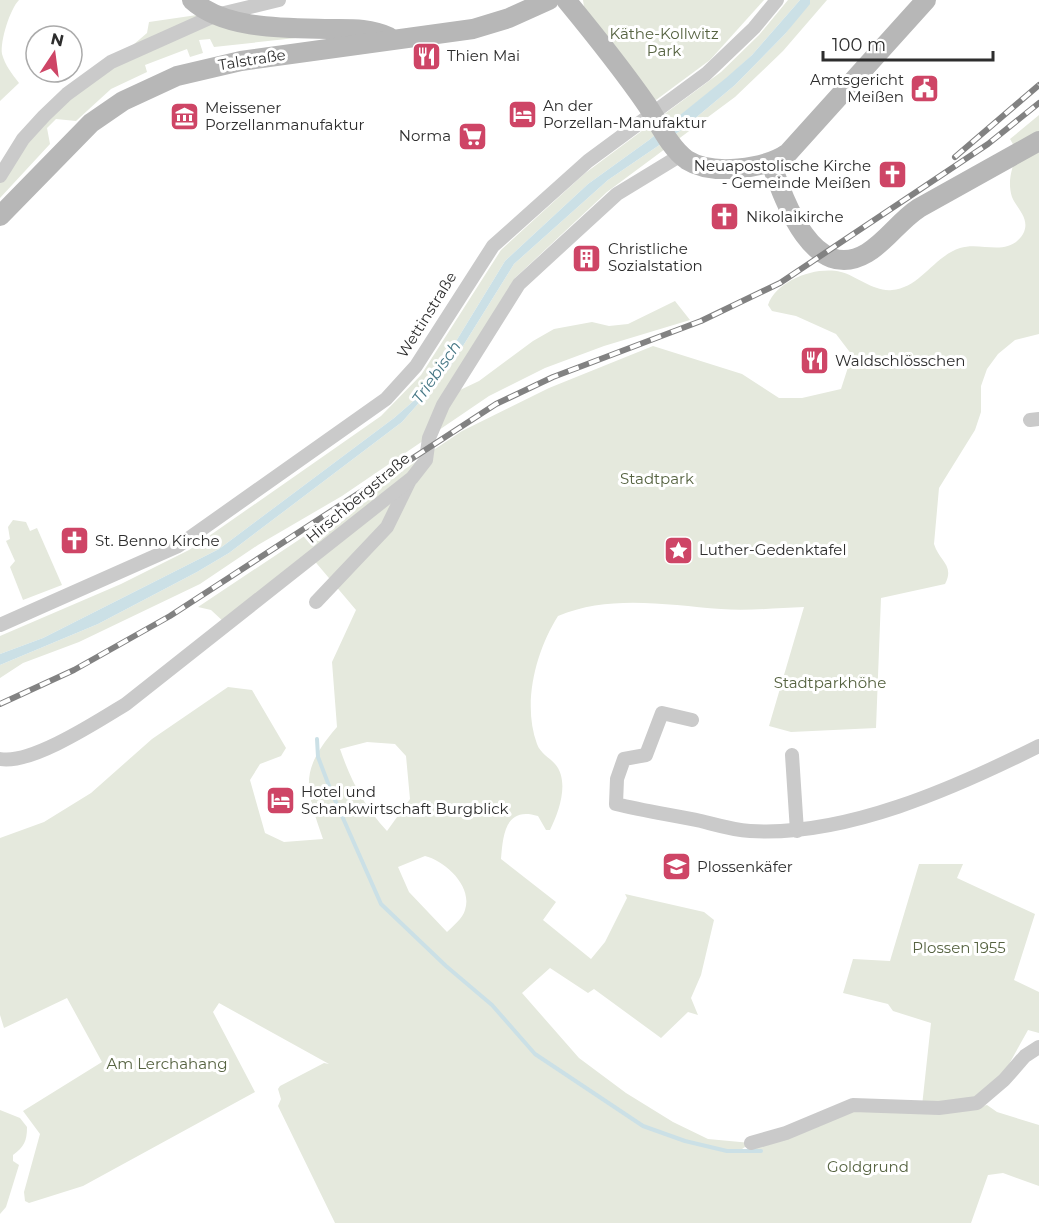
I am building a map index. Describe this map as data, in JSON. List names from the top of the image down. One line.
{"streets":{"main road":["Talstraße"],"street":["Wettinstraße","Hirschbergstraße"]},"water":["Triebisch"],"parks":["Käthe-Kollwitz Park","Stadtpark","Stadtparkhöhe","Plossen 1955","Am Lerchahang","Goldgrund"],"places":{"restaurant":["Thien Mai","Waldschlösschen"],"public building":["Amtsgericht Meißen"],"hotel":["An der Porzellan-Manufaktur","Hotel und Schankwirtschaft Burgblick"],"museum":["Meissener Porzellanmanufaktur"],"supermarket":["Norma"],"church":["Neuapostolische Kirche - Gemeinde Meißen","Nikolaikirche","St. Benno Kirche"],"building":["Christliche Sozialstation"],"place":["Luther-Gedenktafel"],"school or university":["Plossenkäfer"]},"scale_bar":"100 m","north":"top"}
